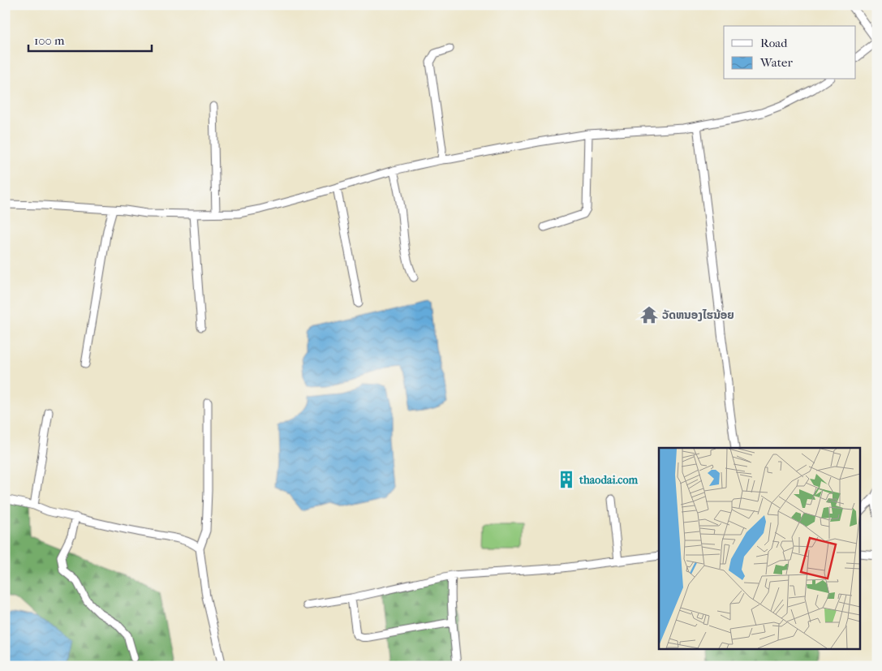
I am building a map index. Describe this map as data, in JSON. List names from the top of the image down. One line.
{"places":{"temple":["ວັດຫນອງໄຮນ້ອຍ"],"building":["thaodai.com"]},"legend":["Road","Water"],"scale_bar":"100 m"}
